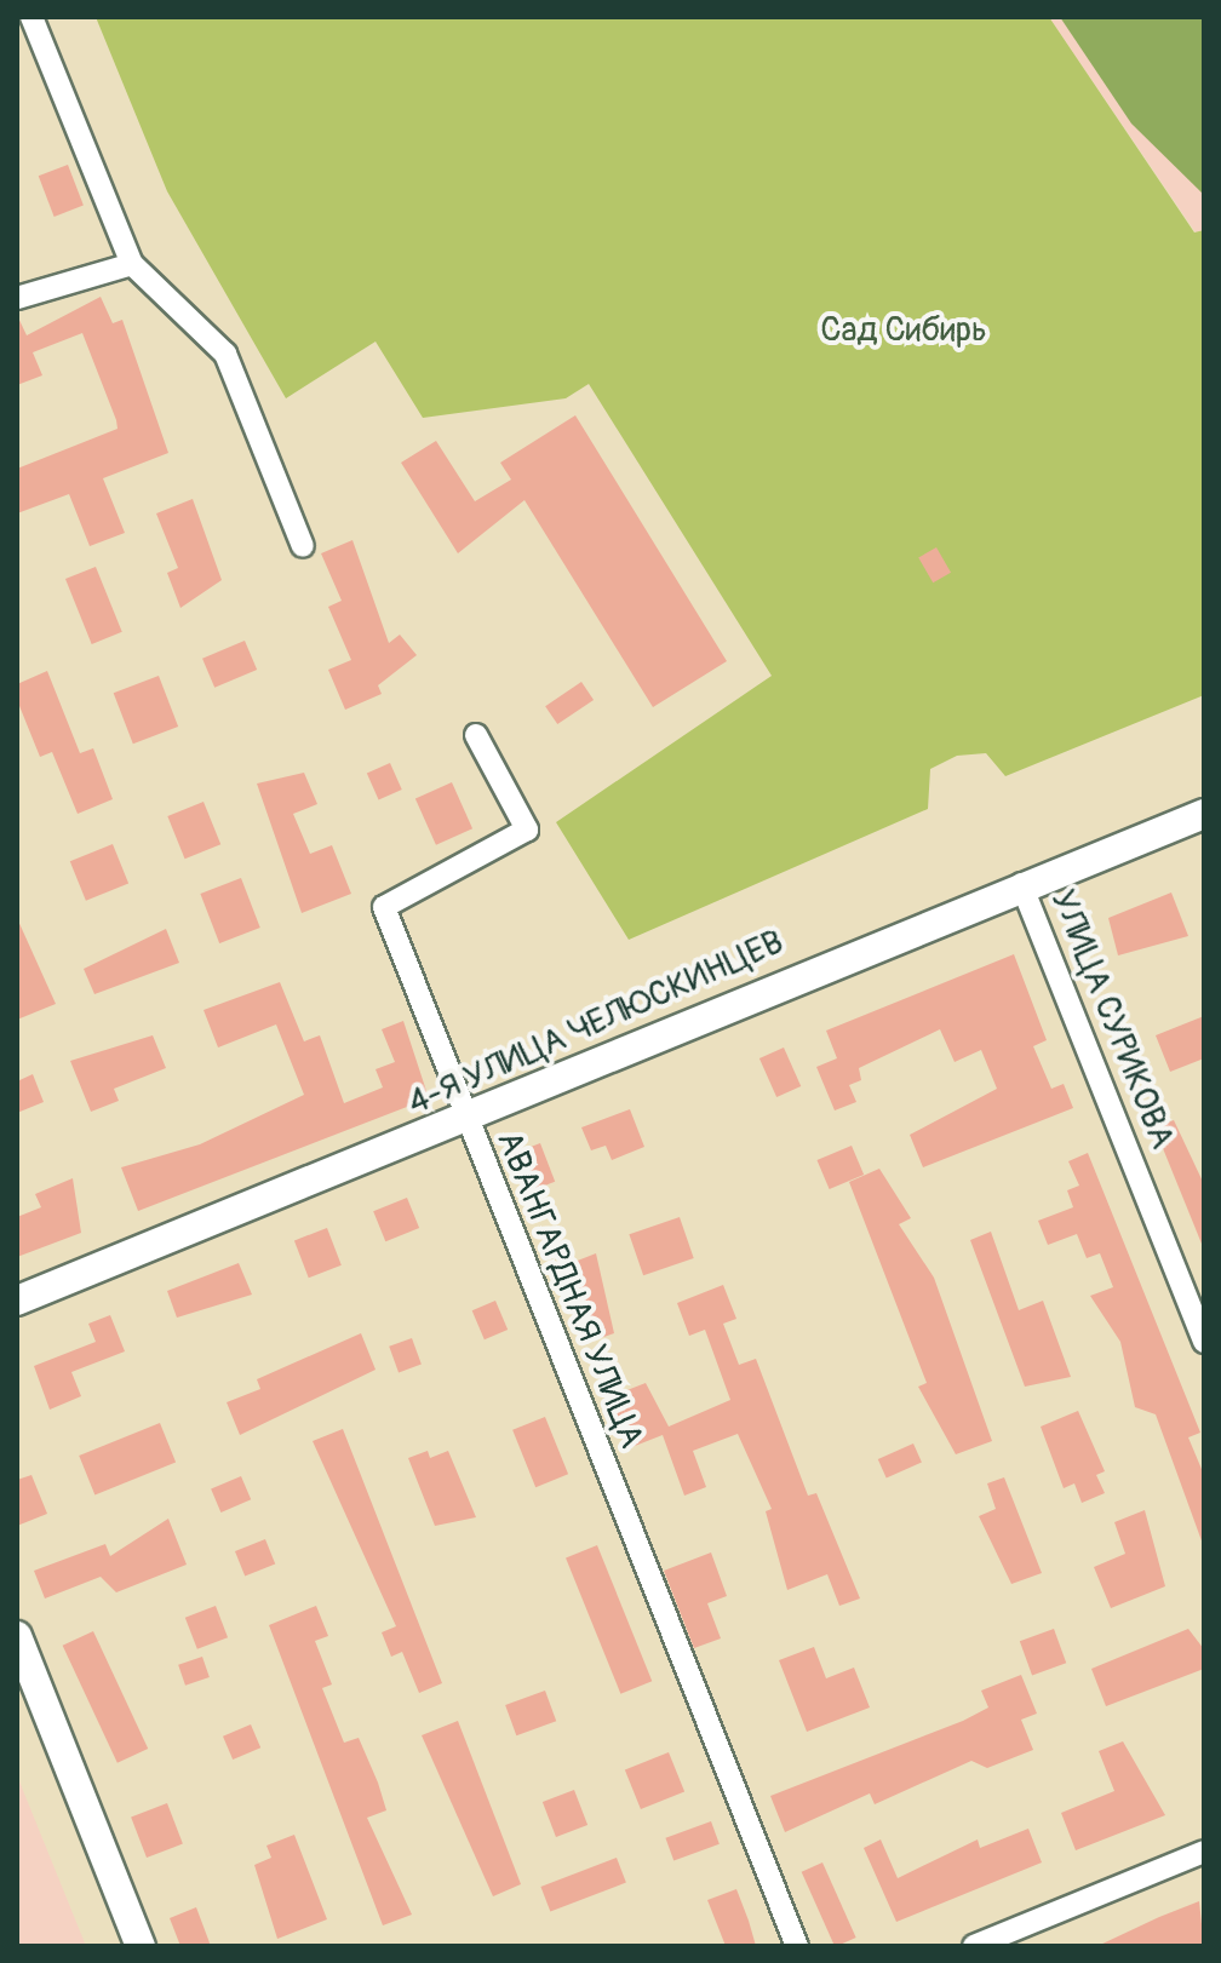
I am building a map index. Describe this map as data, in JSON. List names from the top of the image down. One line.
{"streets":{"main road":["4-Я УЛИЦА ЧЕЛЮСКИНЦЕВ"],"street":["УЛИЦА СУРИКОВА","АВАНГАРДНАЯ УЛИЦА"]},"crossings":[["УЛИЦА СУРИКОВА","4-Я УЛИЦА ЧЕЛЮСКИНЦЕВ"],["4-Я УЛИЦА ЧЕЛЮСКИНЦЕВ","АВАНГАРДНАЯ УЛИЦА"]],"parks":["Сад Сибирь"]}
